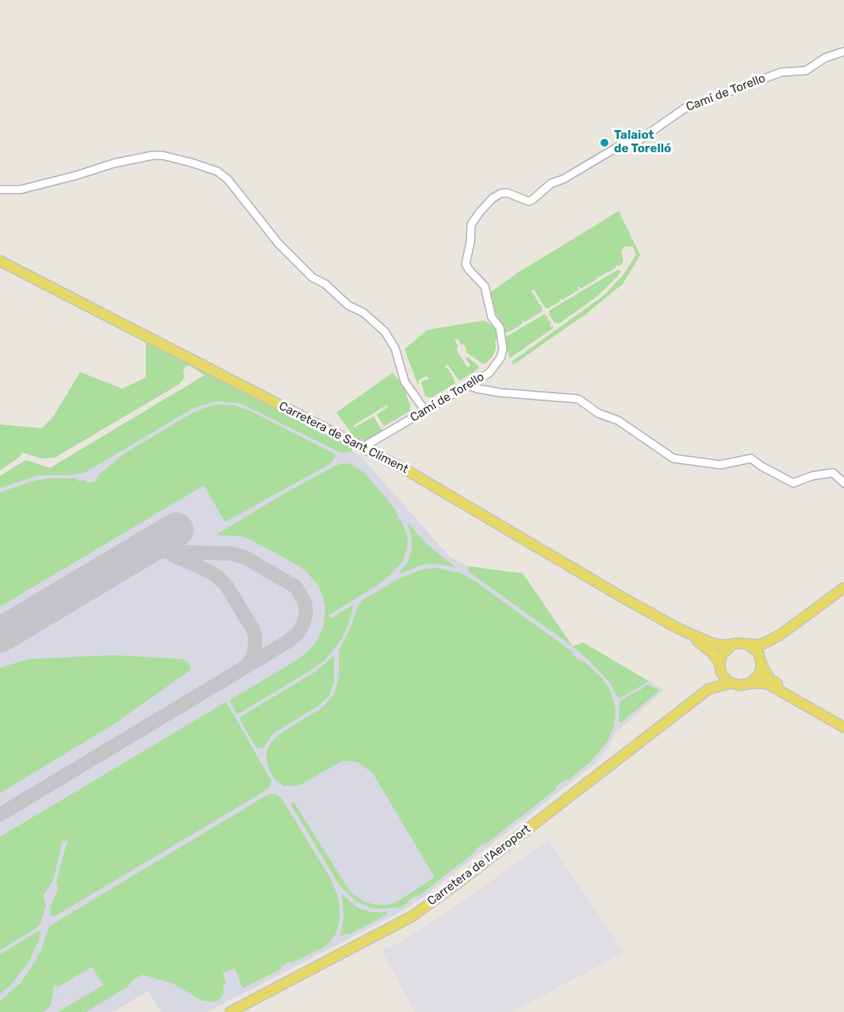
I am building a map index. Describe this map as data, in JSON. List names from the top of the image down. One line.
{"streets":{"main road":["Carretera de Sant Climent","Carretera de l'Aeroport"],"street":["Camí de Torello"]},"crossings":[["Camí de Torello","Carretera de Sant Climent"]],"places":["Talaiot de Torelló"]}
